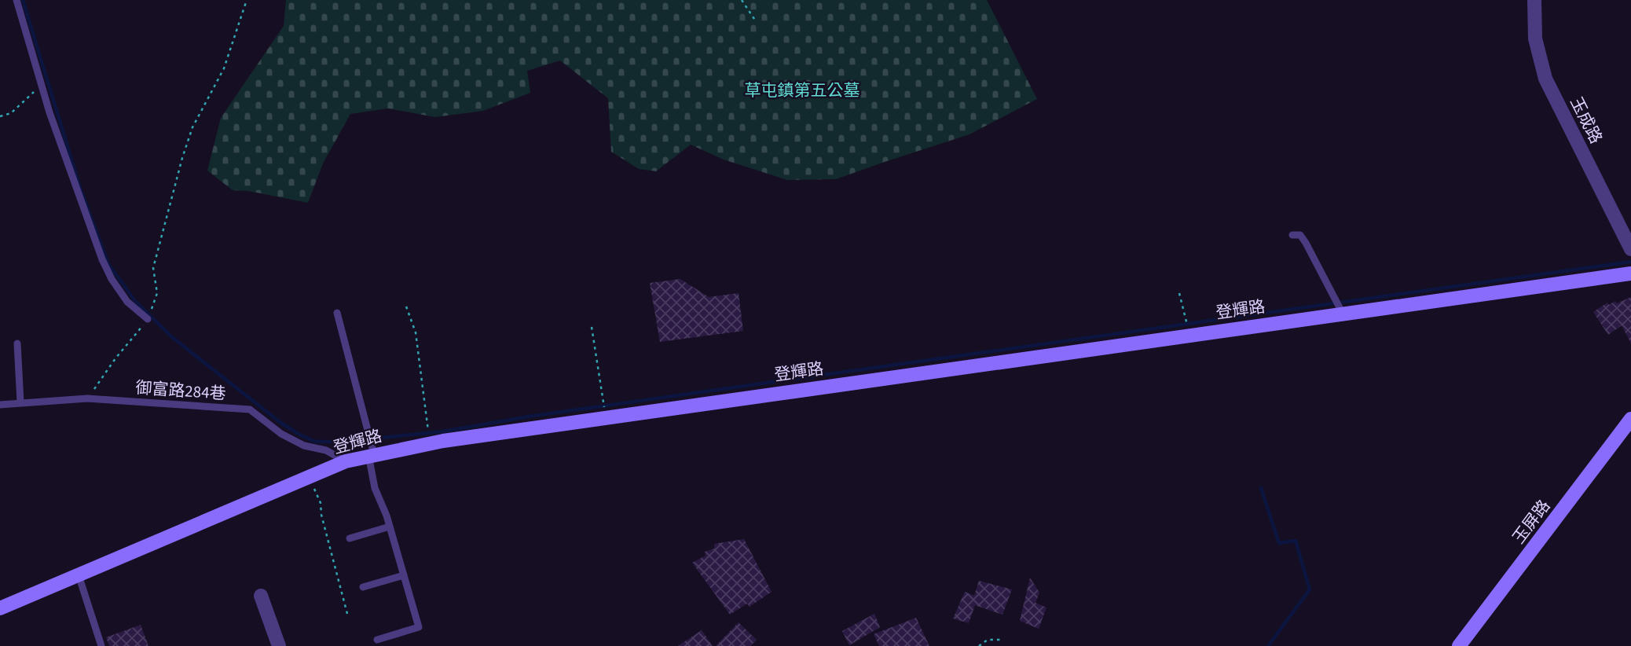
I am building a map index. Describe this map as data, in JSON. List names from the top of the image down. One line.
{"streets":{"street":["玉成路","登輝路","玉屏路"],"lane":["御富路284巷"]},"crossings":[["登輝路","御富路284巷"]],"parks":["草屯鎮第五公墓"]}
